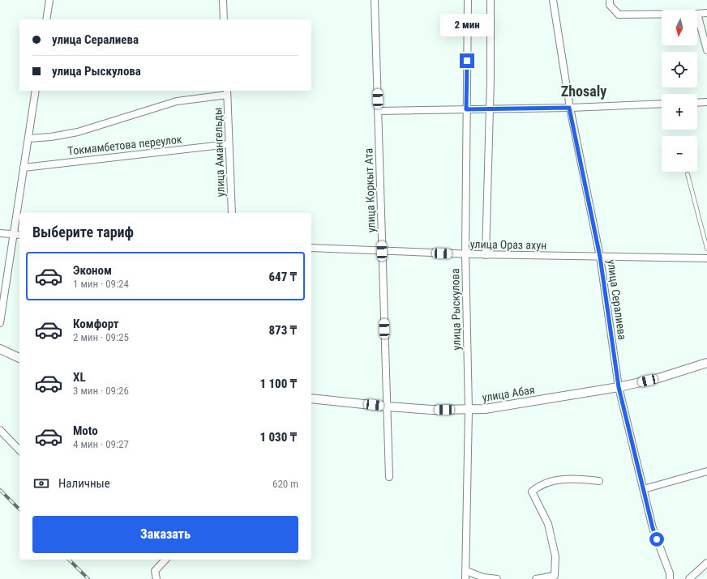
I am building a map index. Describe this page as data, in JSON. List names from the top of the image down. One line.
{"streets":{"street":["Токмамбетова переулок","улица Амангельды","улица Коркыт Ата","улица Ораз ахун","улица Сералиева","улица Рыскулова","улица Абая"]},"crossings":[["Токмамбетова переулок","улица Амангельды"],["улица Коркыт Ата","улица Ораз ахун"],["улица Коркыт Ата","улица Абая"],["улица Ораз ахун","улица Сералиева"],["улица Ораз ахун","улица Рыскулова"],["улица Сералиева","улица Абая"],["улица Рыскулова","улица Абая"]],"districts":["Zhosaly"],"north":"bottom","page":{"map_buttons":["+","−"],"bubble":"2 мин","banner":["улица Сералиева","улица Рыскулова"],"heading":"Выберите тариф","list":[{"name":"Эконом","note":"1 мин · 09:24","value":"647 ₸"},{"name":"Комфорт","note":"2 мин · 09:25","value":"873 ₸"},{"name":"XL","note":"3 мин · 09:26","value":"1 100 ₸"},{"name":"Moto","note":"4 мин · 09:27","value":"1 030 ₸"}],"pay":["Наличные","620 m"],"buttons":"Заказать"}}
